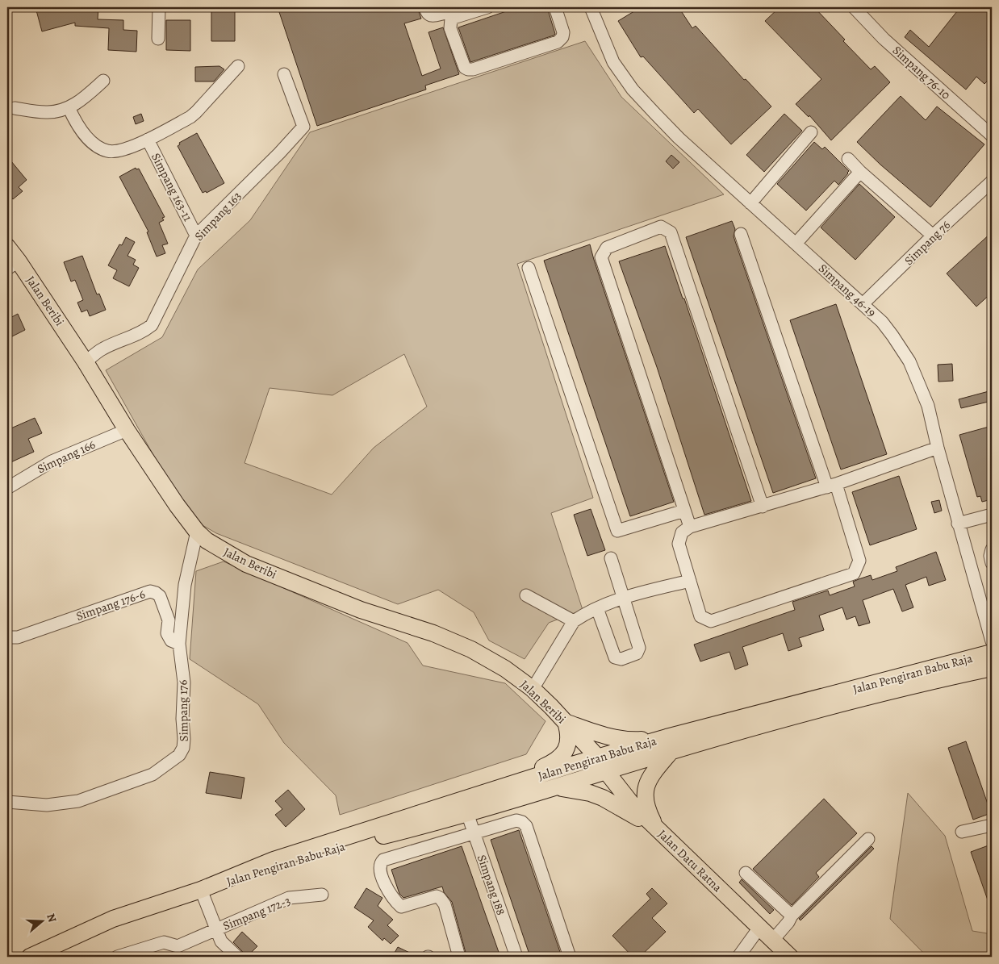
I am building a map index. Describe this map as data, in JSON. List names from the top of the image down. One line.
{"streets":{"main road":["Jalan Beribi","Jalan Pengiran Babu Raja","Jalan Datu Ratna"],"street":["Simpang 76-10","Simpang 163-11","Simpang 163","Simpang 76","Simpang 46-19","Simpang 166","Simpang 176-6","Simpang 176","Simpang 188","Simpang 172-3"]},"crossings":[["Simpang 163-11","Simpang 163"],["Simpang 163","Jalan Beribi"],["Simpang 76","Simpang 46-19"],["Jalan Beribi","Simpang 166"],["Jalan Beribi","Jalan Pengiran Babu Raja"],["Jalan Beribi","Simpang 176"],["Jalan Beribi","Jalan Datu Ratna"],["Simpang 176-6","Simpang 176"],["Jalan Pengiran Babu Raja","Jalan Datu Ratna"],["Jalan Pengiran Babu Raja","Simpang 188"]],"north":"right"}
